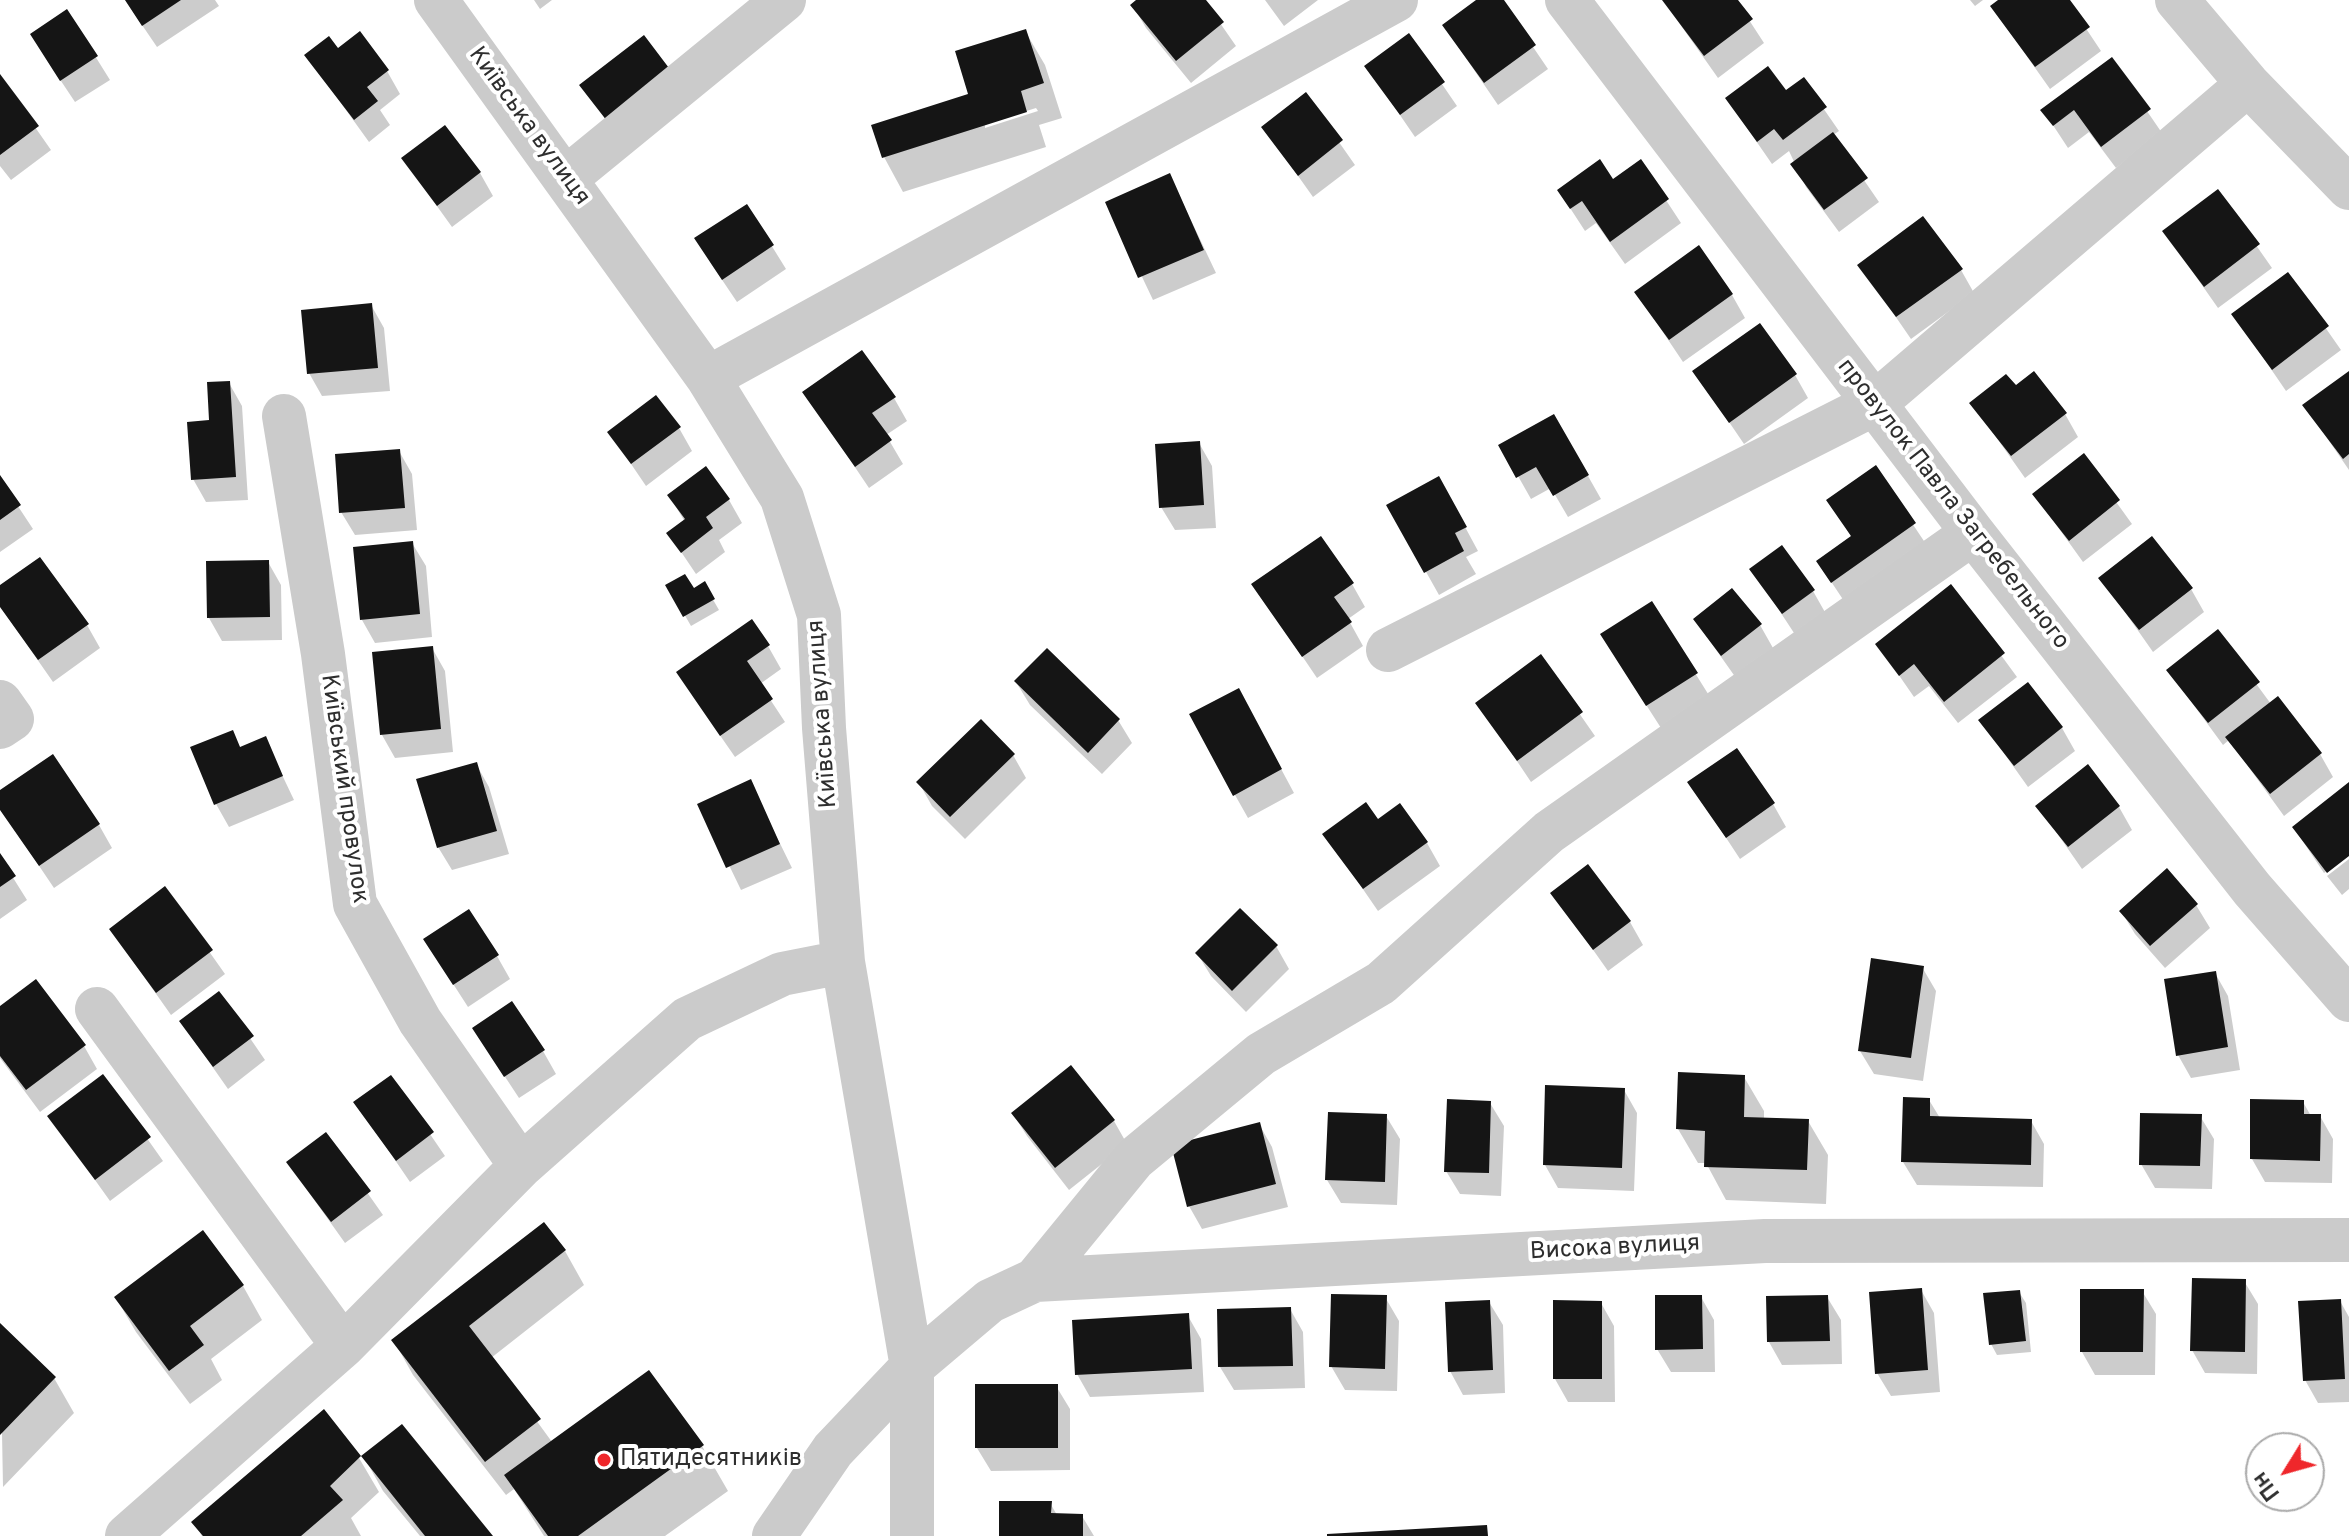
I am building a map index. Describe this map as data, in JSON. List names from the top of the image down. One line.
{"streets":{"street":["Київська вулиця","провулок Павла Загребельного","Київський провулок","Висока вулиця"]},"crossings":[["Київська вулиця","Висока вулиця"]],"places":["Пятидесятників"],"north":"bottom left"}
